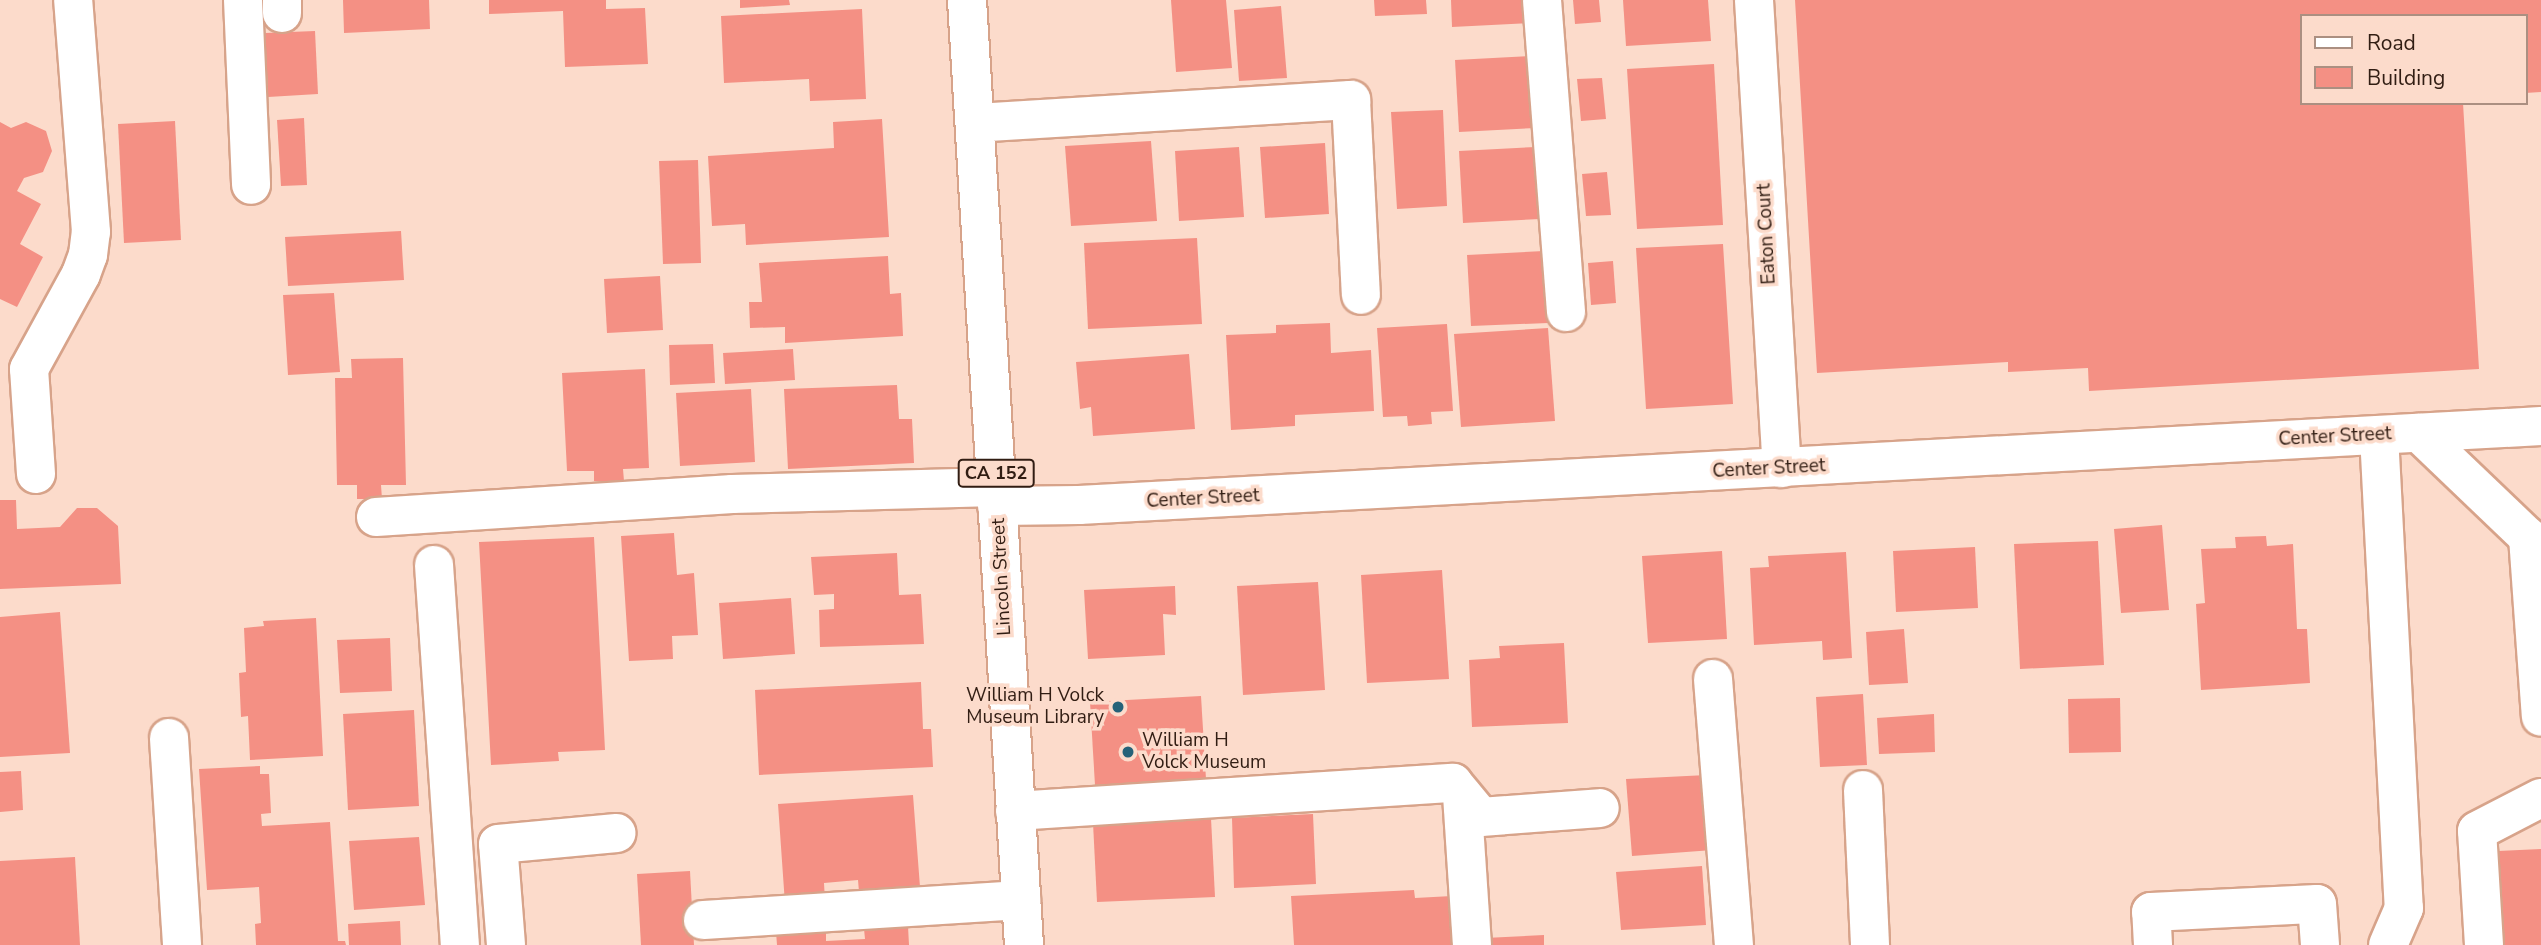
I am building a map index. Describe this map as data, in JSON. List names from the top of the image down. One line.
{"streets":{"street":["Eaton Court","Center Street","CA 152","Lincoln Street"]},"crossings":[["Eaton Court","Center Street"],["Center Street","Lincoln Street"]],"places":["William H Volck Museum Library","William H Volck Museum"],"legend":["Road","Building"]}
